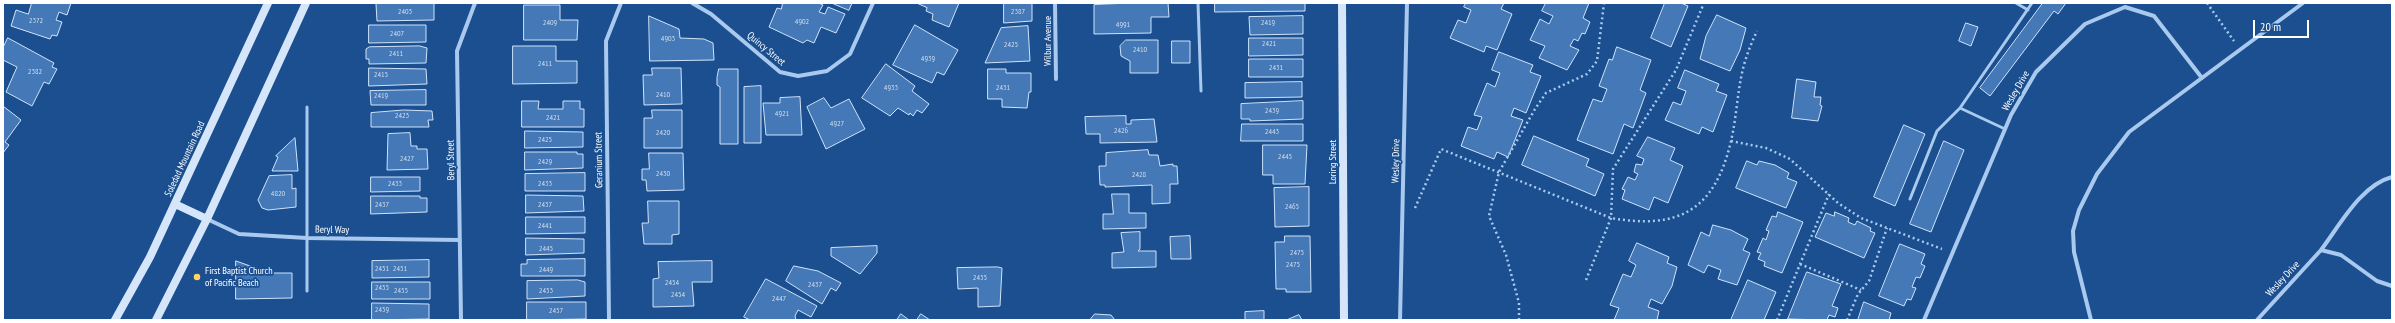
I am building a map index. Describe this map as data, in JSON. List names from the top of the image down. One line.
{"streets":{"main road":["Soledad Mountain Road","Loring Street"],"street":["Wilbur Avenue","Quincy Street","Wesley Drive","Beryl Street","Geranium Street","Beryl Way"]},"crossings":[["Beryl Street","Beryl Way"]],"places":["First Baptist Church of Pacific Beach"],"house_numbers":["2403","2387","2372","4902","2409","2419","4991","2407","4903","2421","2425","2410","2411","4939","2411","2431","2382","2415","4933","2431","2410","2419","2439","4921","2423","2421","4927","2426","2443","2420","2425","2445","2427","2429","2430","2428","2433","2433","4820","2437","2437","2465","2441","2445","2475","2475","2451","2451","2449","2435","2454","2437","2455","2455","2453","2454","2447","2459","2457"],"scale_bar":"20 m"}
